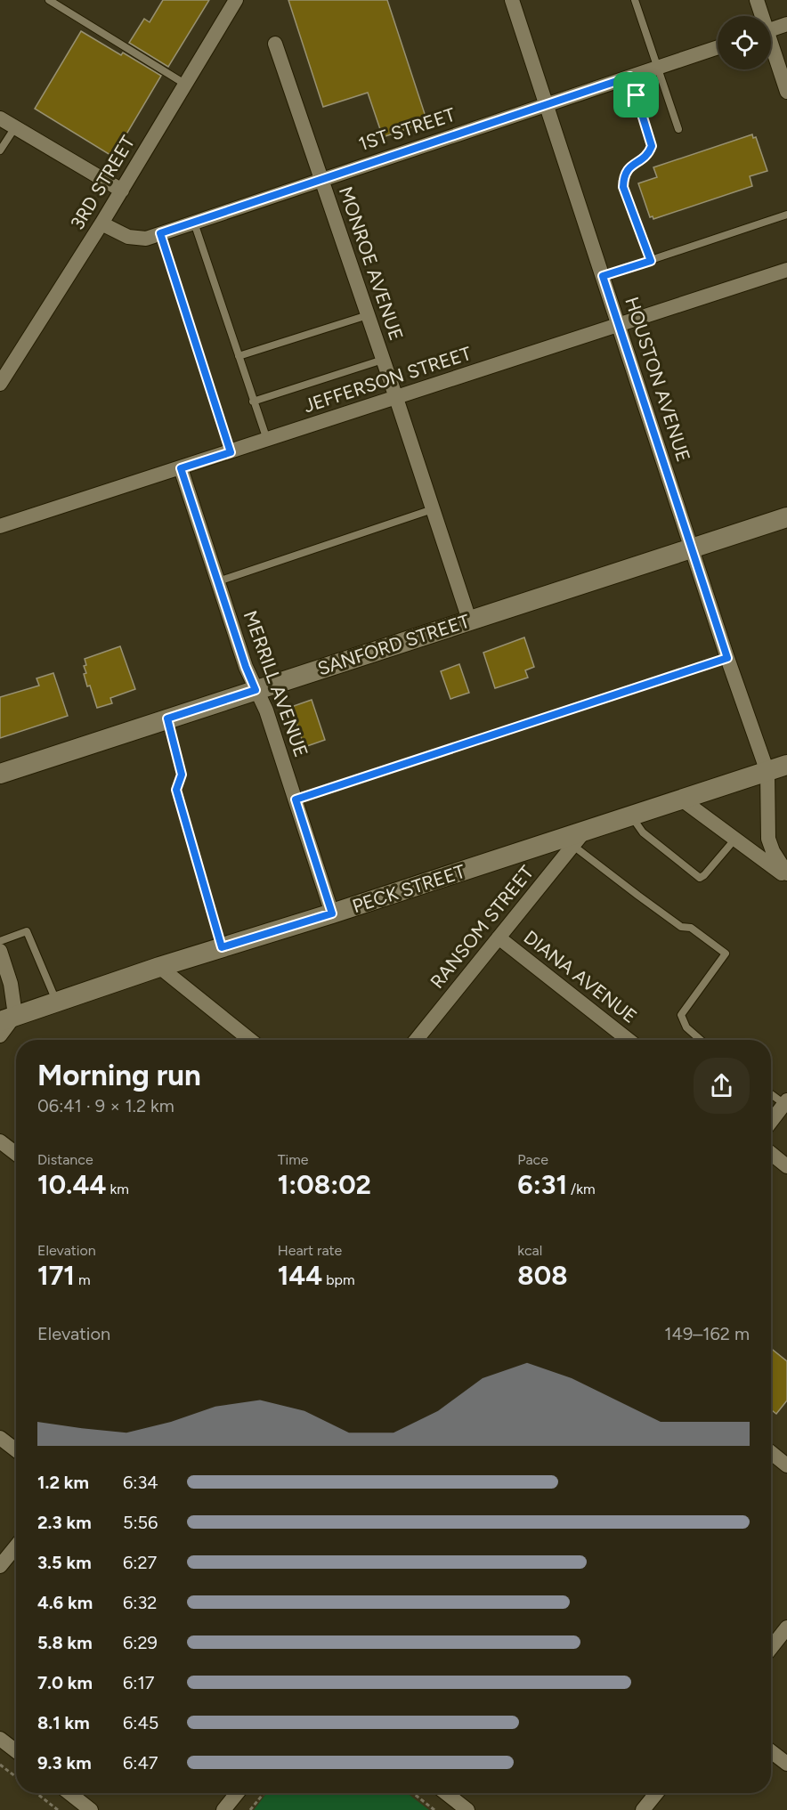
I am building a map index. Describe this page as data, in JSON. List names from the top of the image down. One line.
{"streets":{"street":["1ST STREET","3RD STREET","MONROE AVENUE","JEFFERSON STREET","HOUSTON AVENUE","SANFORD STREET","MERRILL AVENUE","PECK STREET","RANSOM STREET","DIANA AVENUE"]},"crossings":[["1ST STREET","3RD STREET"],["1ST STREET","MONROE AVENUE"],["1ST STREET","HOUSTON AVENUE"],["MONROE AVENUE","JEFFERSON STREET"],["MONROE AVENUE","SANFORD STREET"],["JEFFERSON STREET","HOUSTON AVENUE"],["JEFFERSON STREET","MERRILL AVENUE"],["HOUSTON AVENUE","SANFORD STREET"],["HOUSTON AVENUE","PECK STREET"],["SANFORD STREET","MERRILL AVENUE"],["MERRILL AVENUE","PECK STREET"],["PECK STREET","RANSOM STREET"],["RANSOM STREET","DIANA AVENUE"]],"page":{"heading":["Morning run","06:41 · 9 × 1.2 km"],"stats":[["Distance","10.44 km"],["Time","1:08:02"],["Pace","6:31 /km"],["Elevation","171 m"],["Heart rate","144 bpm"],["kcal","808"]],"chart":["Elevation","149–162 m"],"list":[{"name":"1.2 km","note":"6:34"},{"name":"2.3 km","note":"5:56"},{"name":"3.5 km","note":"6:27"},{"name":"4.6 km","note":"6:32"},{"name":"5.8 km","note":"6:29"},{"name":"7.0 km","note":"6:17"},{"name":"8.1 km","note":"6:45"},{"name":"9.3 km","note":"6:47"}]}}
